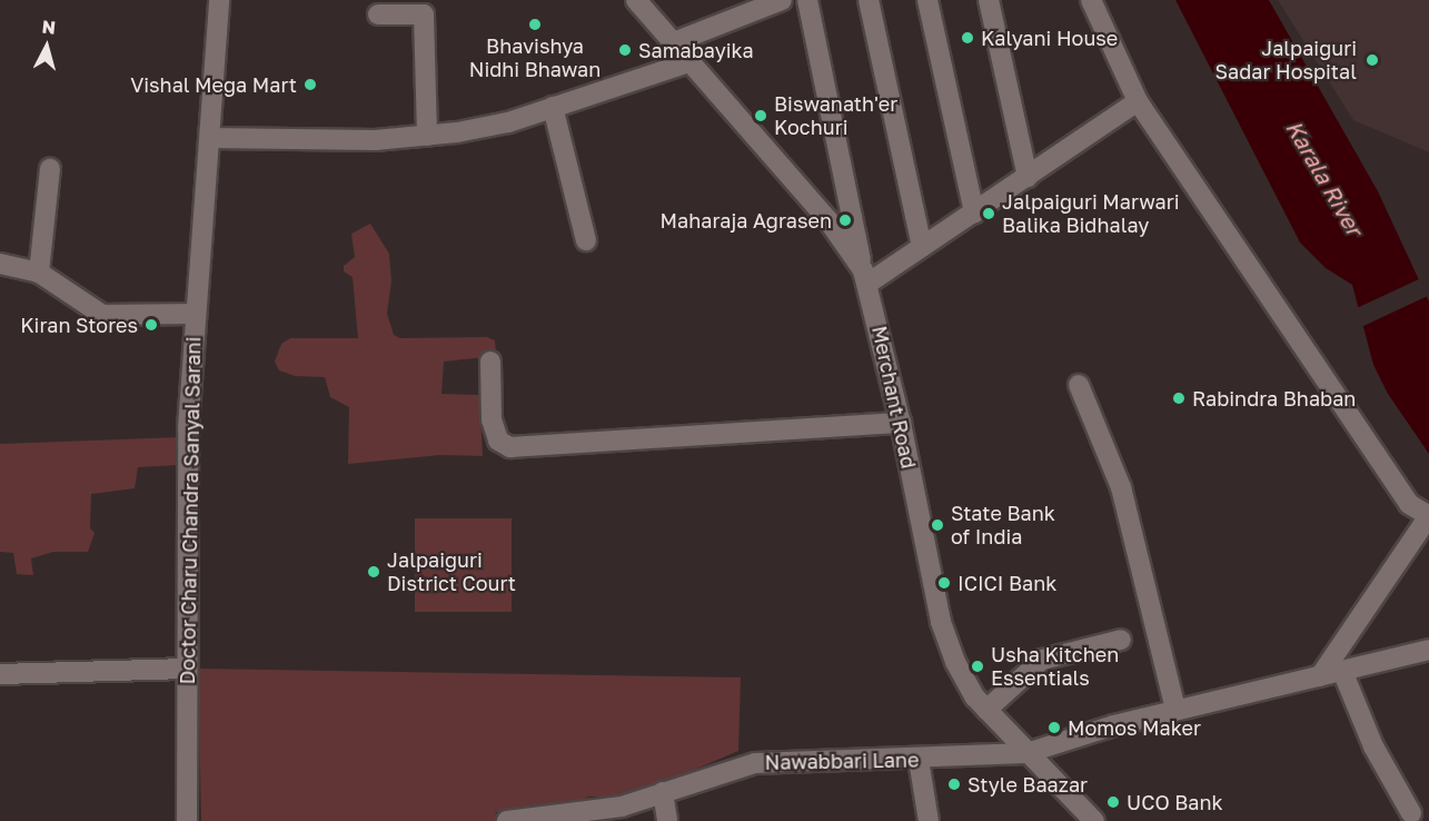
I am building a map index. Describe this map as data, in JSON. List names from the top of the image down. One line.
{"streets":{"street":["Merchant Road","Doctor Charu Chandra Sanyal Sarani","Nawabbari Lane"]},"crossings":[["Merchant Road","Nawabbari Lane"]],"water":["Karala River"],"places":["Bhavishya Nidhi Bhawan","Kalyani House","Samabayika","Jalpaiguri Sadar Hospital","Vishal Mega Mart","Biswanath'er Kochuri","Jalpaiguri Marwari Balika Bidhalay","Maharaja Agrasen","Kiran Stores","Rabindra Bhaban","State Bank of India","Jalpaiguri District Court","ICICI Bank","Usha Kitchen Essentials","Momos Maker","Style Baazar","UCO Bank"],"north":"top"}
